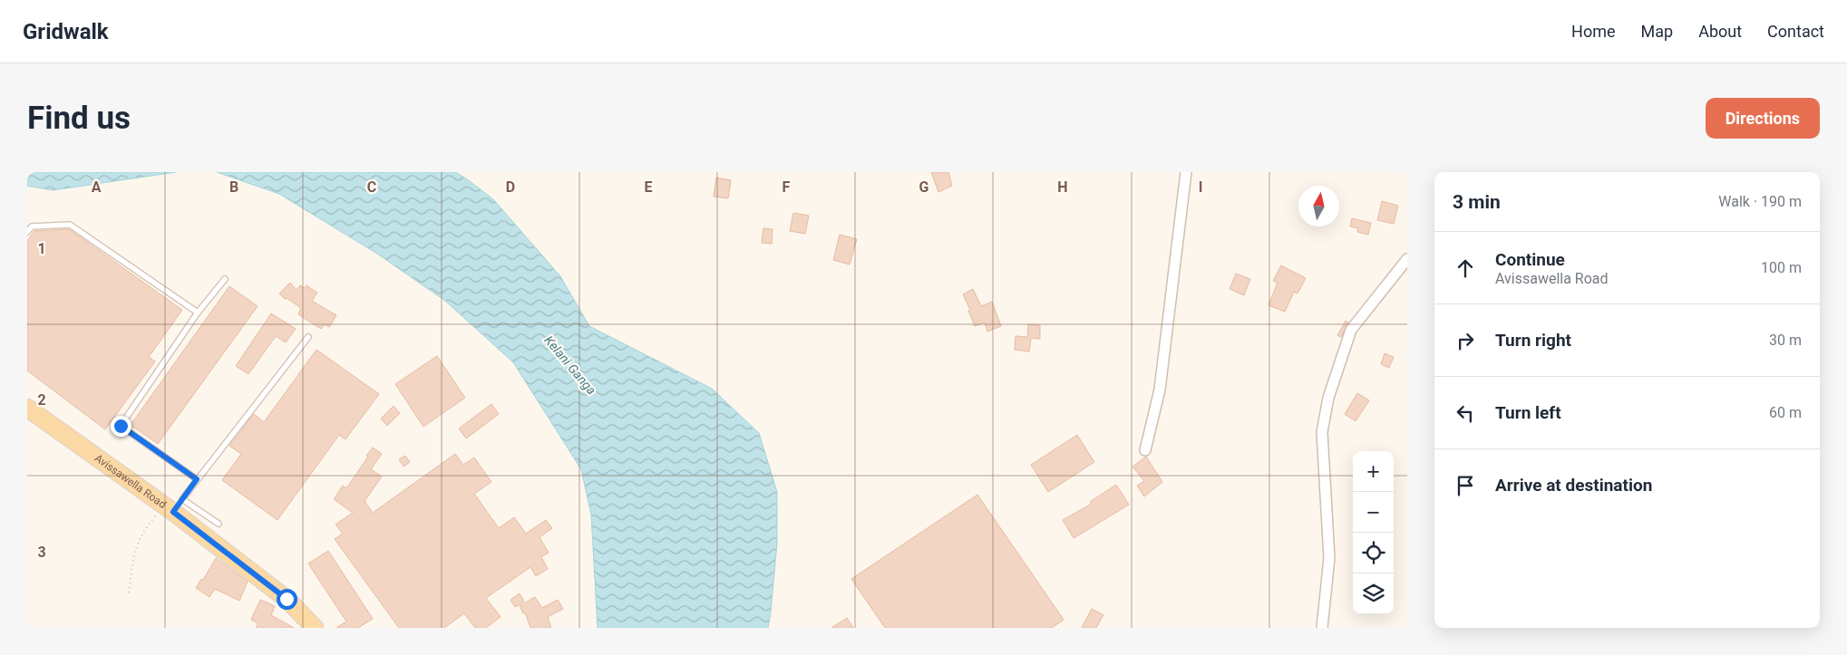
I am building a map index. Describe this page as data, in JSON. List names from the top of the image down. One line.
{"streets":{"main road":["Avissawella Road"]},"water":["Kelani Ganga"],"north":"top","page":{"header":"Gridwalk","nav":["Home","Map","About","Contact"],"buttons":"Directions","title":"Find us","heading":["3 min","Walk · 190 m"],"list":[["Continue","Avissawella Road","100 m"],["Turn right","30 m"],["Turn left","60 m"],"Arrive at destination"],"map_buttons":["+","−"]},"grid":{"columns":["A","B","C","D","E","F","G","H","I"],"rows":["1","2","3"]}}
